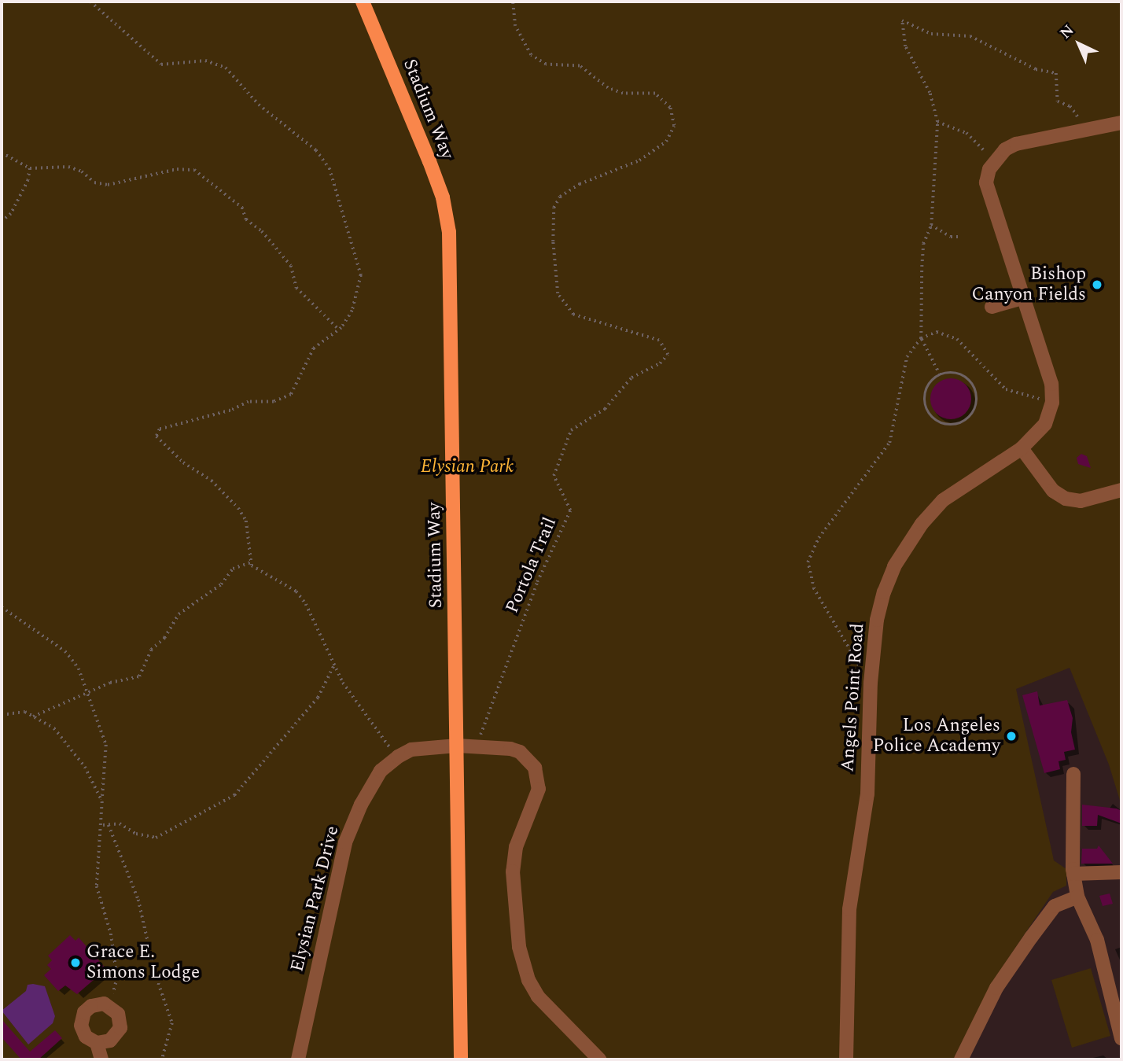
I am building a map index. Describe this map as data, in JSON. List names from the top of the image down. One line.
{"streets":{"main road":["Stadium Way"],"street":["Angels Point Road","Elysian Park Drive"],"path":["Portola Trail"]},"crossings":[["Stadium Way","Elysian Park Drive"]],"parks":["Elysian Park"],"places":["Bishop Canyon Fields","Los Angeles Police Academy","Grace E. Simons Lodge"],"north":"top left"}
